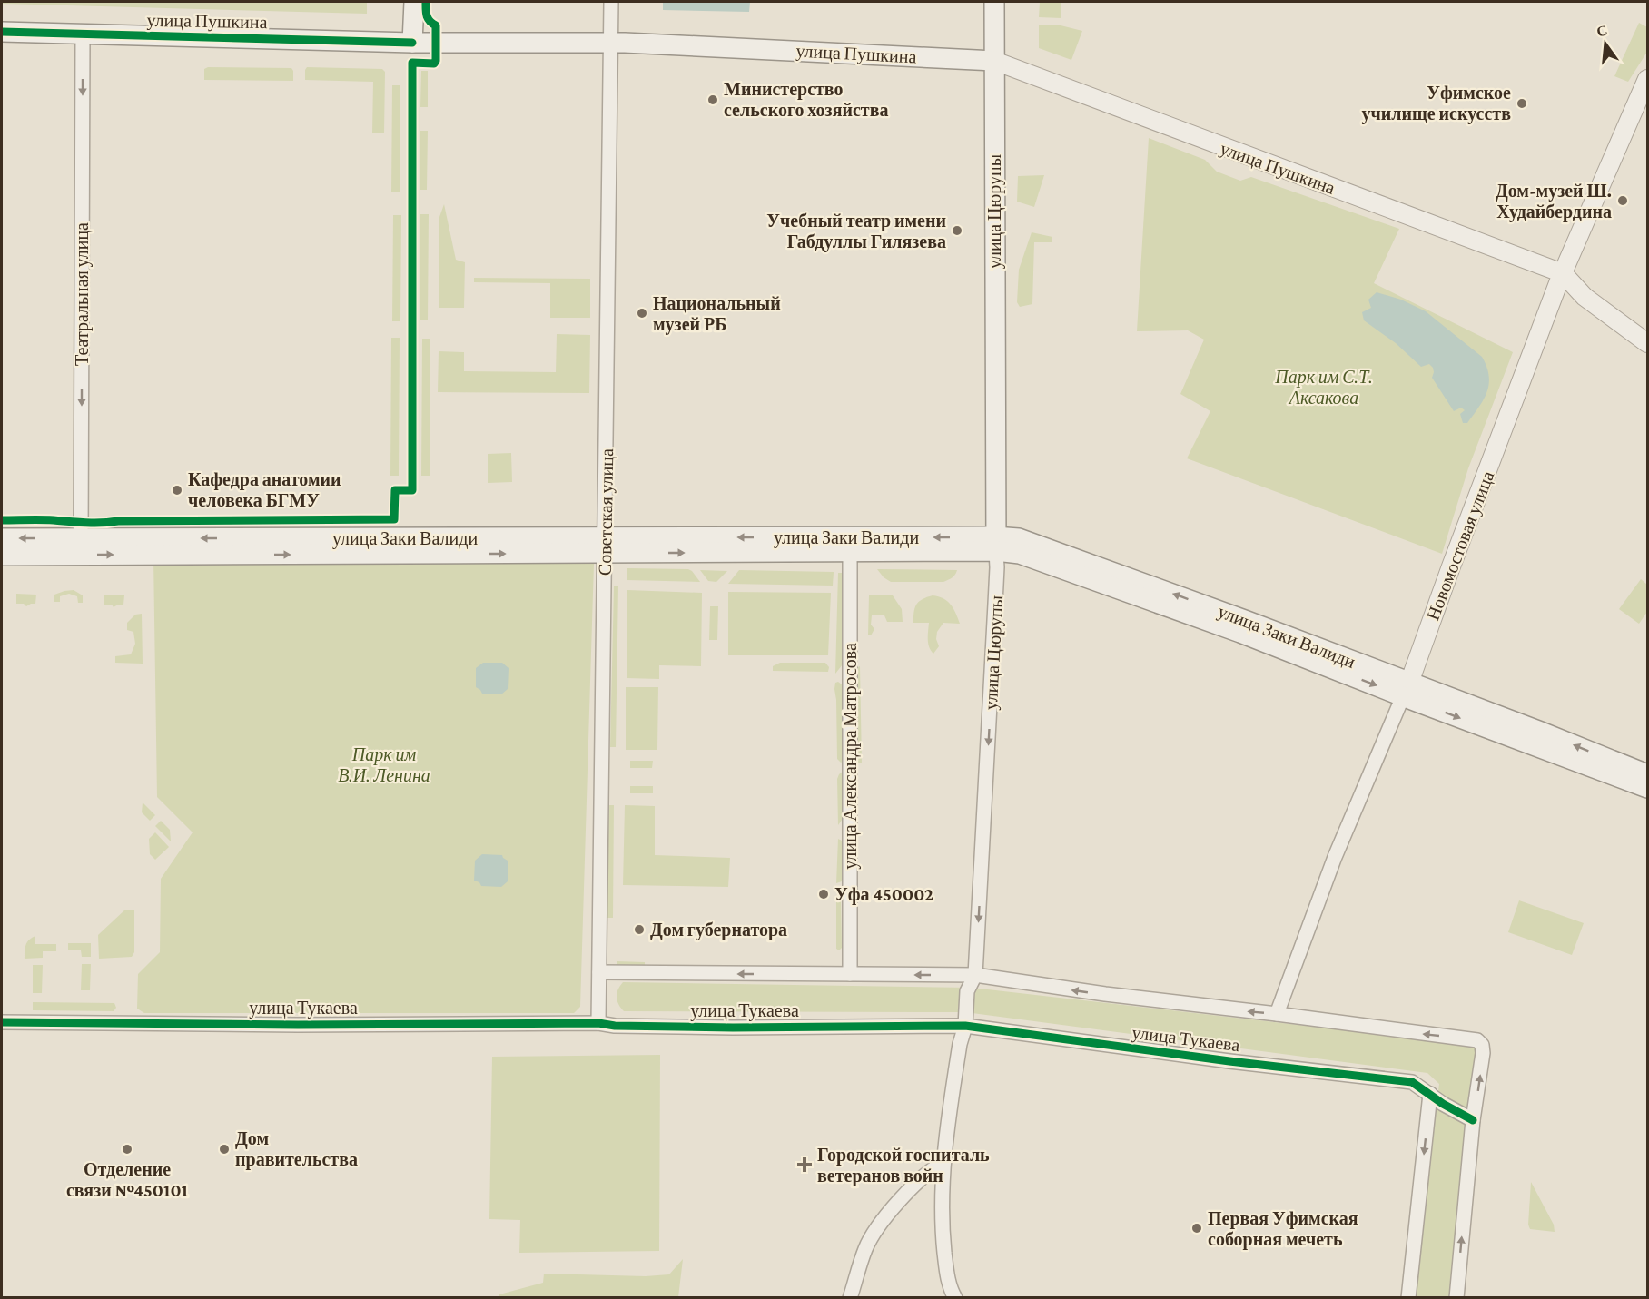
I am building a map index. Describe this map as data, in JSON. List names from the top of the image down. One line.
{"streets":{"main road":["улица Пушкина","улица Цюрупы","улица Заки Валиди"],"street":["Театральная улица","Советская улица","Новомостовая улица","улица Александра Матросова","улица Тукаева"]},"crossings":[["улица Пушкина","улица Цюрупы"],["улица Пушкина","Театральная улица"],["улица Пушкина","Советская улица"],["улица Пушкина","Новомостовая улица"],["улица Цюрупы","улица Заки Валиди"],["улица Цюрупы","улица Тукаева"],["Театральная улица","улица Заки Валиди"],["Советская улица","улица Заки Валиди"],["Советская улица","улица Тукаева"],["улица Заки Валиди","Новомостовая улица"],["улица Заки Валиди","улица Александра Матросова"],["Новомостовая улица","улица Тукаева"],["улица Александра Матросова","улица Тукаева"]],"one_way":["Театральная улица"],"parks":["Парк им С.Т. Аксакова","Парк им В.И. Ленина"],"places":{"other":["Министерство сельского хозяйства","Уфимское училище искусств","Дом-музей Ш. Худайбердина","Учебный театр имени Габдуллы Гилязева","Национальный музей РБ","Кафедра анатомии человека БГМУ","Уфа 450002","Дом губернатора","Отделение связи №450101","Дом правительства","Первая Уфимская соборная мечеть"],"health":["Городской госпиталь ветеранов войн"]},"north":"top"}
